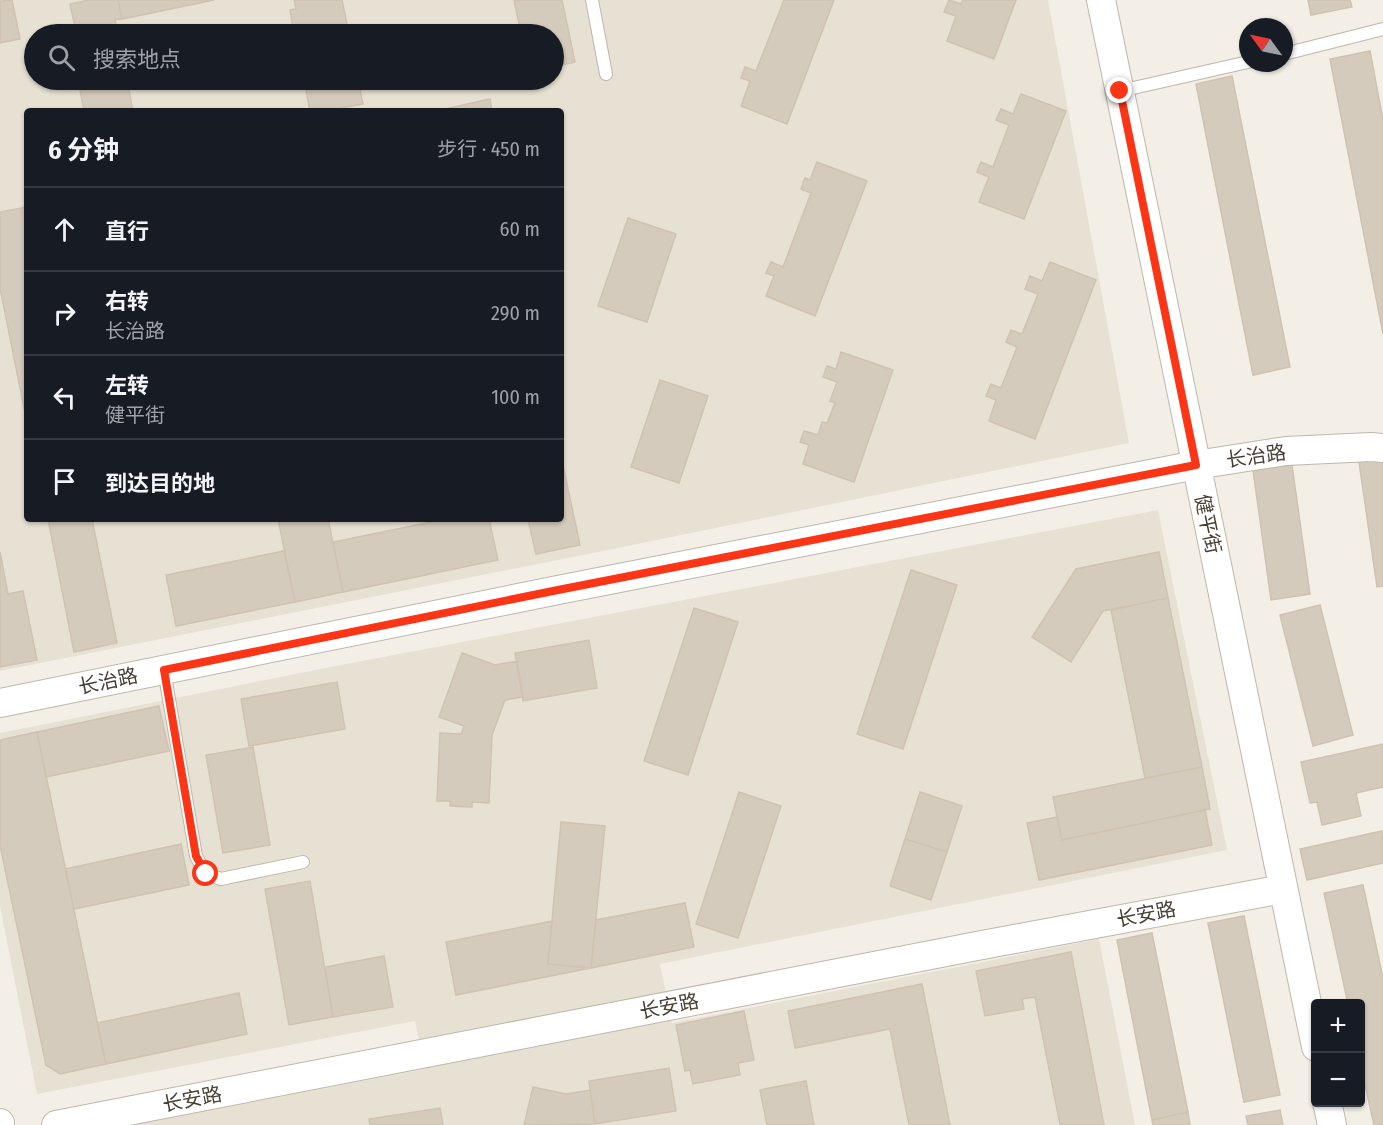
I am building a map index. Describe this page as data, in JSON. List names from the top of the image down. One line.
{"streets":{"street":["长治路","健平街","长安路"]},"crossings":[["长治路","健平街"],["健平街","长安路"]],"north":"top left","page":{"search":"搜索地点","heading":["6 分钟","步行 · 450 m"],"list":[["直行","60 m"],["右转","长治路","290 m"],["左转","健平街","100 m"],"到达目的地"],"map_buttons":["+","−"]}}
